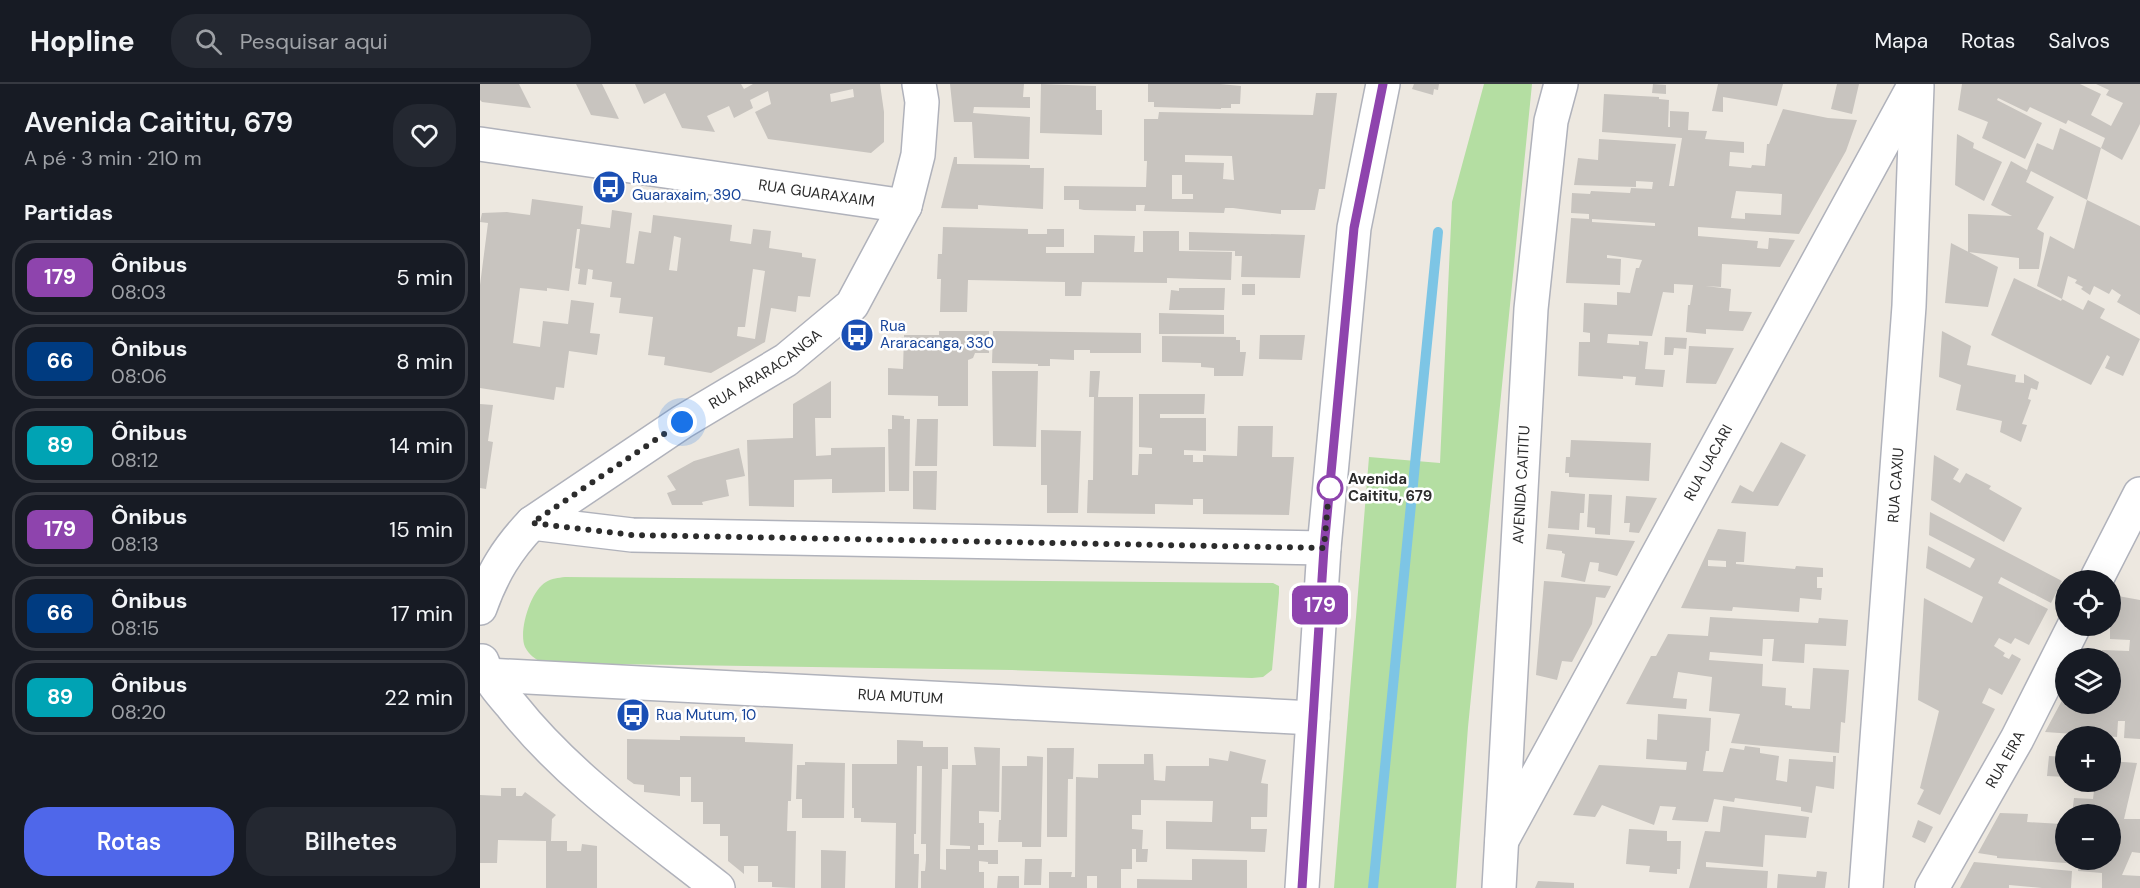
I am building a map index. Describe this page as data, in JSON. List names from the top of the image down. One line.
{"streets":{"street":["RUA GUARAXAIM","RUA ARARACANGA","RUA UACARI","AVENIDA CAITITU","RUA CAXIU","RUA MUTUM","RUA EIRA"]},"crossings":[["RUA GUARAXAIM","RUA ARARACANGA"],["RUA UACARI","AVENIDA CAITITU"],["RUA UACARI","RUA CAXIU"]],"places":{"bus stop":["Rua Guaraxaim, 390","Rua Araracanga, 330","Rua Mutum, 10"],"other":["Avenida Caititu, 679"]},"lines":["bus line 179"],"page":{"header":"Hopline","search":"Pesquisar aqui","nav":["Mapa","Rotas","Salvos"],"heading":[["Avenida Caititu, 679","A pé · 3 min · 210 m"],"Partidas"],"on_map":"179","list":[{"mark":"179","name":"Ônibus","note":"08:03","value":"5 min"},{"mark":"66","name":"Ônibus","note":"08:06","value":"8 min"},{"mark":"89","name":"Ônibus","note":"08:12","value":"14 min"},{"mark":"179","name":"Ônibus","note":"08:13","value":"15 min"},{"mark":"66","name":"Ônibus","note":"08:15","value":"17 min"},{"mark":"89","name":"Ônibus","note":"08:20","value":"22 min"}],"map_buttons":["+","−"],"buttons":["Rotas","Bilhetes"]}}
